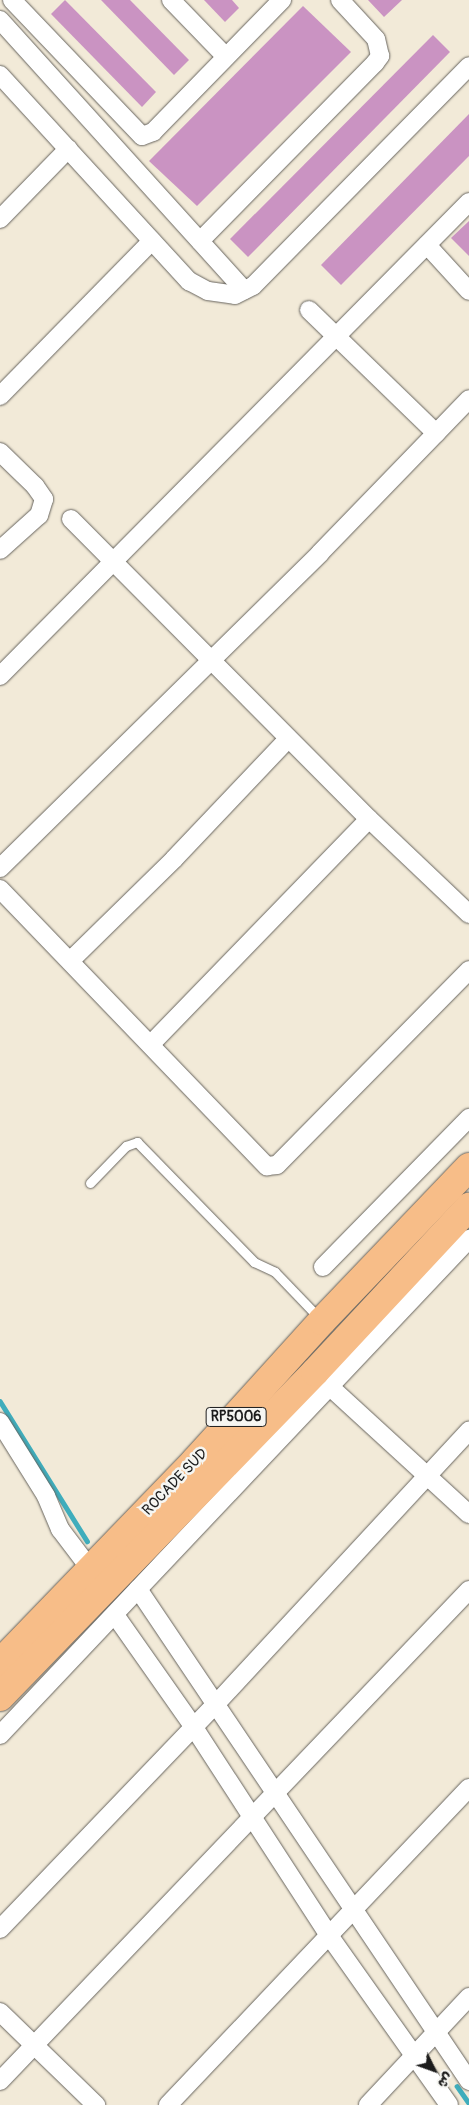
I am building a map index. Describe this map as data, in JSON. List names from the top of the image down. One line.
{"streets":{"highway":["RP5006","ROCADE SUD"]},"north":"bottom right"}
